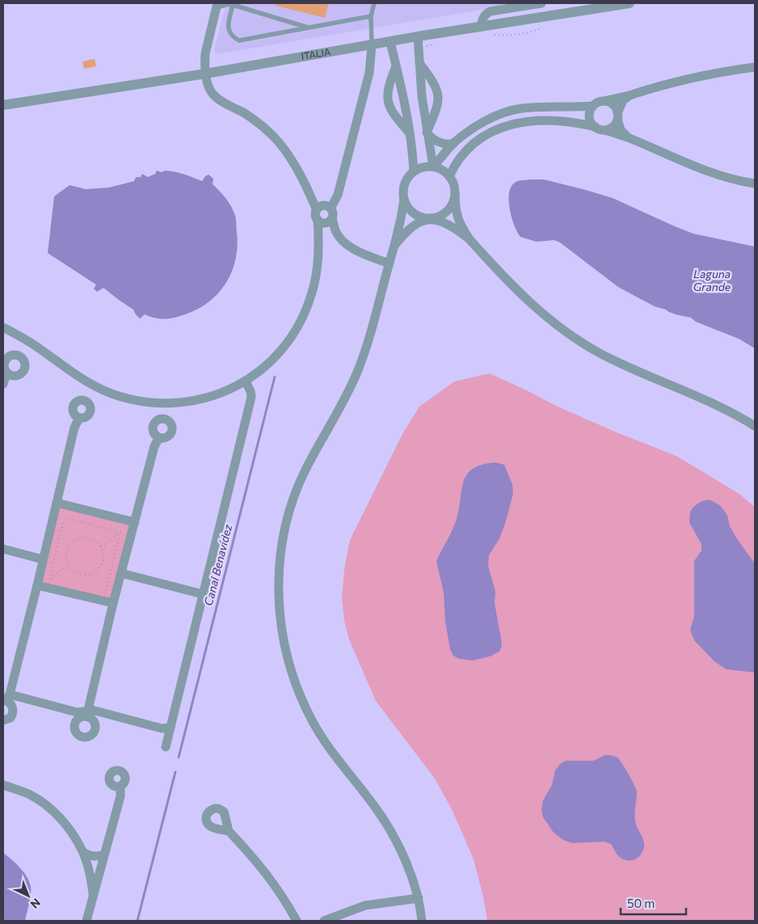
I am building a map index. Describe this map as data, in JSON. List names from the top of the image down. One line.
{"streets":{"street":["ITALIA"]},"water":["Laguna Grande","Canal Benavídez"],"scale_bar":"50 m","north":"bottom right"}
